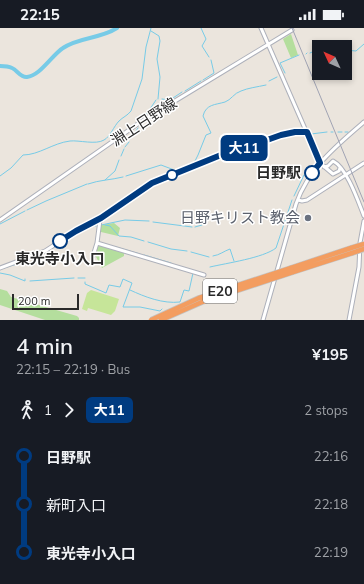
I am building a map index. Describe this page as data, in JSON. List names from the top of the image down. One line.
{"streets":{"highway":["E20"],"main road":["淵上日野線"]},"places":["日野駅","日野キリスト教会","東光寺小入口"],"lines":["bus line 大11"],"scale_bar":"200 m","north":"top left","page":{"status":"22:15","on_map":"大11","scale":"200 m","heading":["4 min","22:15 – 22:19 · Bus","¥195"],"legs":["1","大11","2 stops"],"list":[{"name":"日野駅","value":"22:16"},{"name":"新町入口","value":"22:18"},{"name":"東光寺小入口","value":"22:19"}]}}
